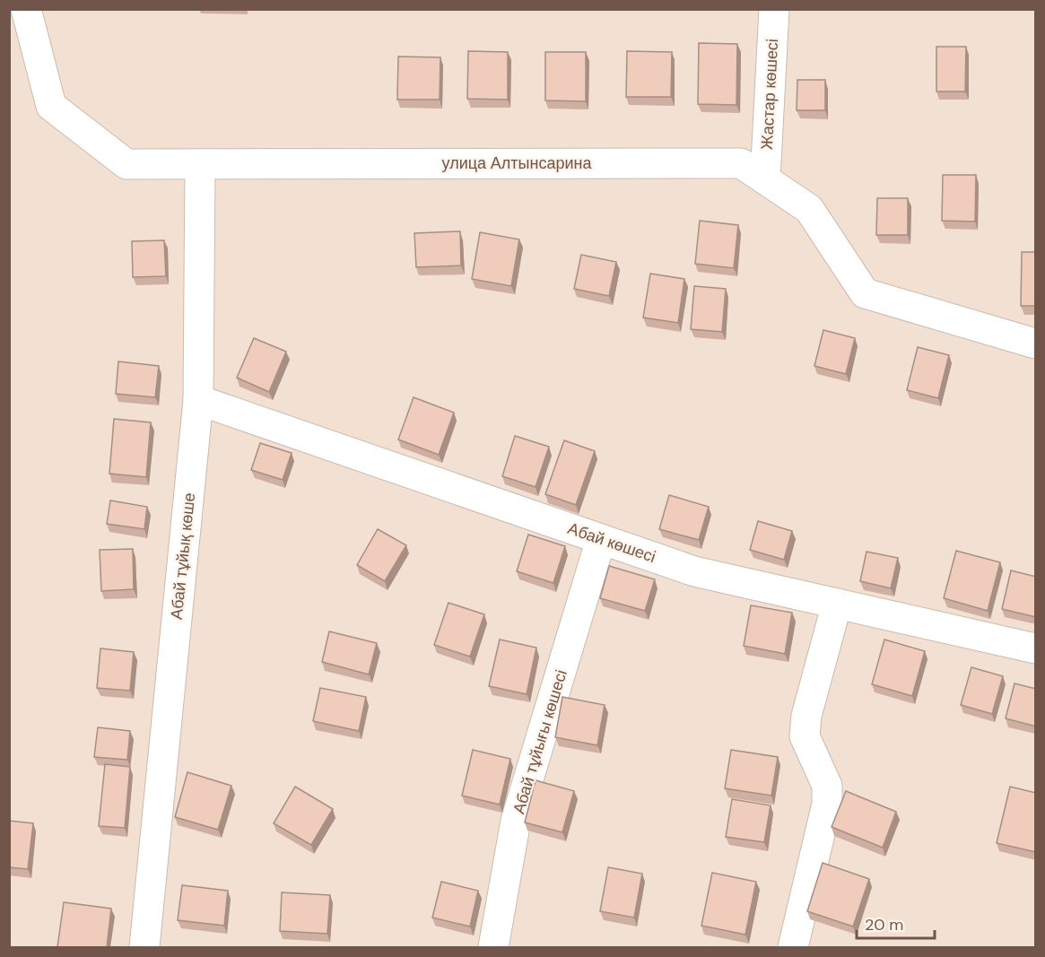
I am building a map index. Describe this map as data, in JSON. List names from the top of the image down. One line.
{"streets":{"street":["Жастар көшесі","улица Алтынсарина","Абай көшесі","Абай тұйық көше","Абай тұйығы көшесі"]},"crossings":[["Жастар көшесі","улица Алтынсарина"],["улица Алтынсарина","Абай тұйық көше"],["Абай көшесі","Абай тұйық көше"],["Абай көшесі","Абай тұйығы көшесі"]],"scale_bar":"20 m"}
